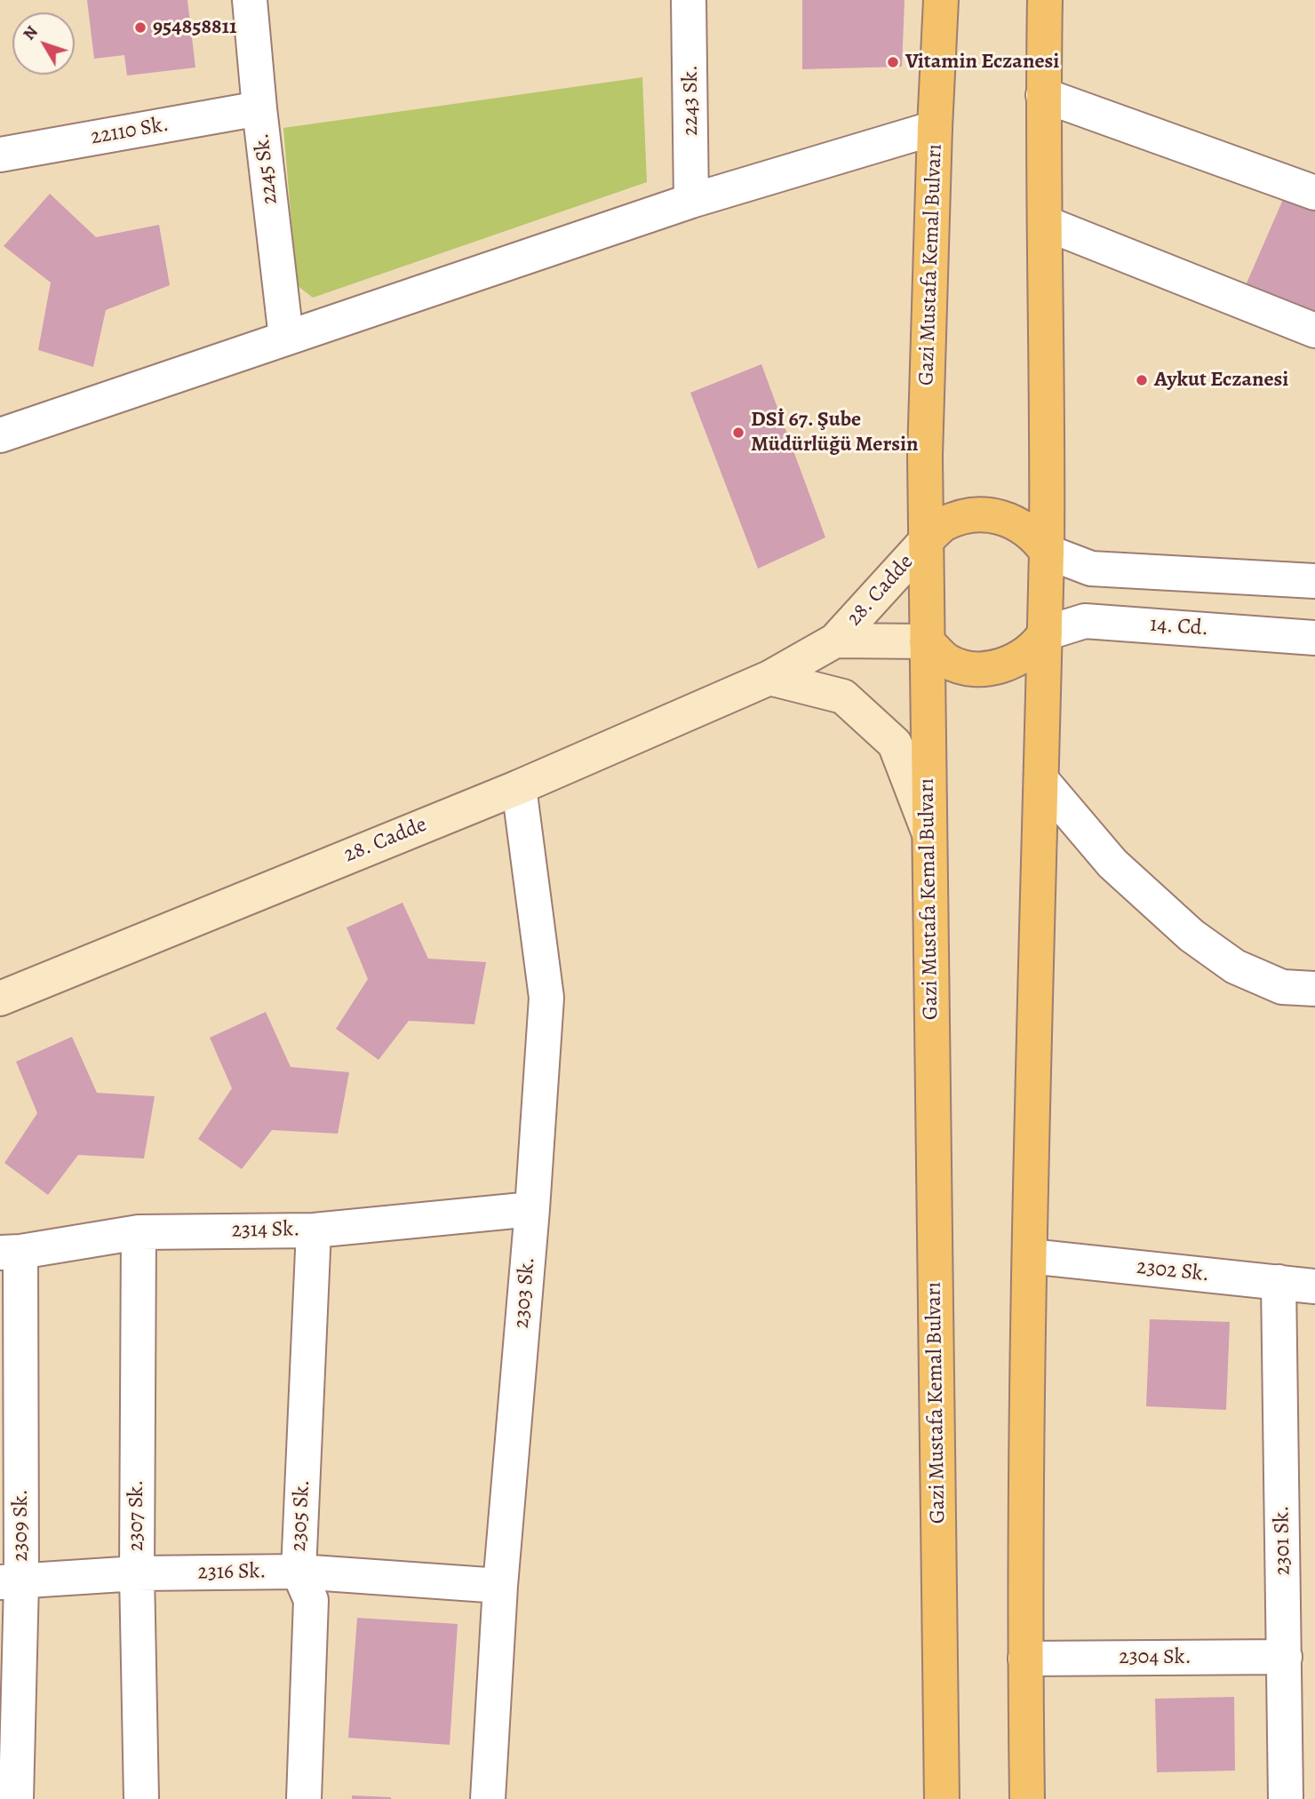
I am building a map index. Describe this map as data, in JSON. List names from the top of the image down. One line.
{"streets":{"highway":["Gazi Mustafa Kemal Bulvarı"],"street":["2243 Sk.","22110 Sk.","2245 Sk.","28. Cadde","14. Cd.","2314 Sk.","2302 Sk.","2303 Sk.","2307 Sk.","2305 Sk.","2309 Sk.","2301 Sk.","2316 Sk.","2304 Sk."]},"crossings":[["22110 Sk.","2245 Sk."],["Gazi Mustafa Kemal Bulvarı","28. Cadde"],["Gazi Mustafa Kemal Bulvarı","14. Cd."],["28. Cadde","14. Cd."],["28. Cadde","2303 Sk."],["2314 Sk.","2303 Sk."],["2314 Sk.","2307 Sk."],["2314 Sk.","2305 Sk."],["2314 Sk.","2309 Sk."],["2302 Sk.","2301 Sk."],["2303 Sk.","2316 Sk."],["2307 Sk.","2316 Sk."],["2305 Sk.","2316 Sk."],["2309 Sk.","2316 Sk."],["2301 Sk.","2304 Sk."]],"places":["954858811","Vitamin Eczanesi","Aykut Eczanesi","DSİ 67. Şube Müdürlüğü Mersin"],"north":"top left"}
